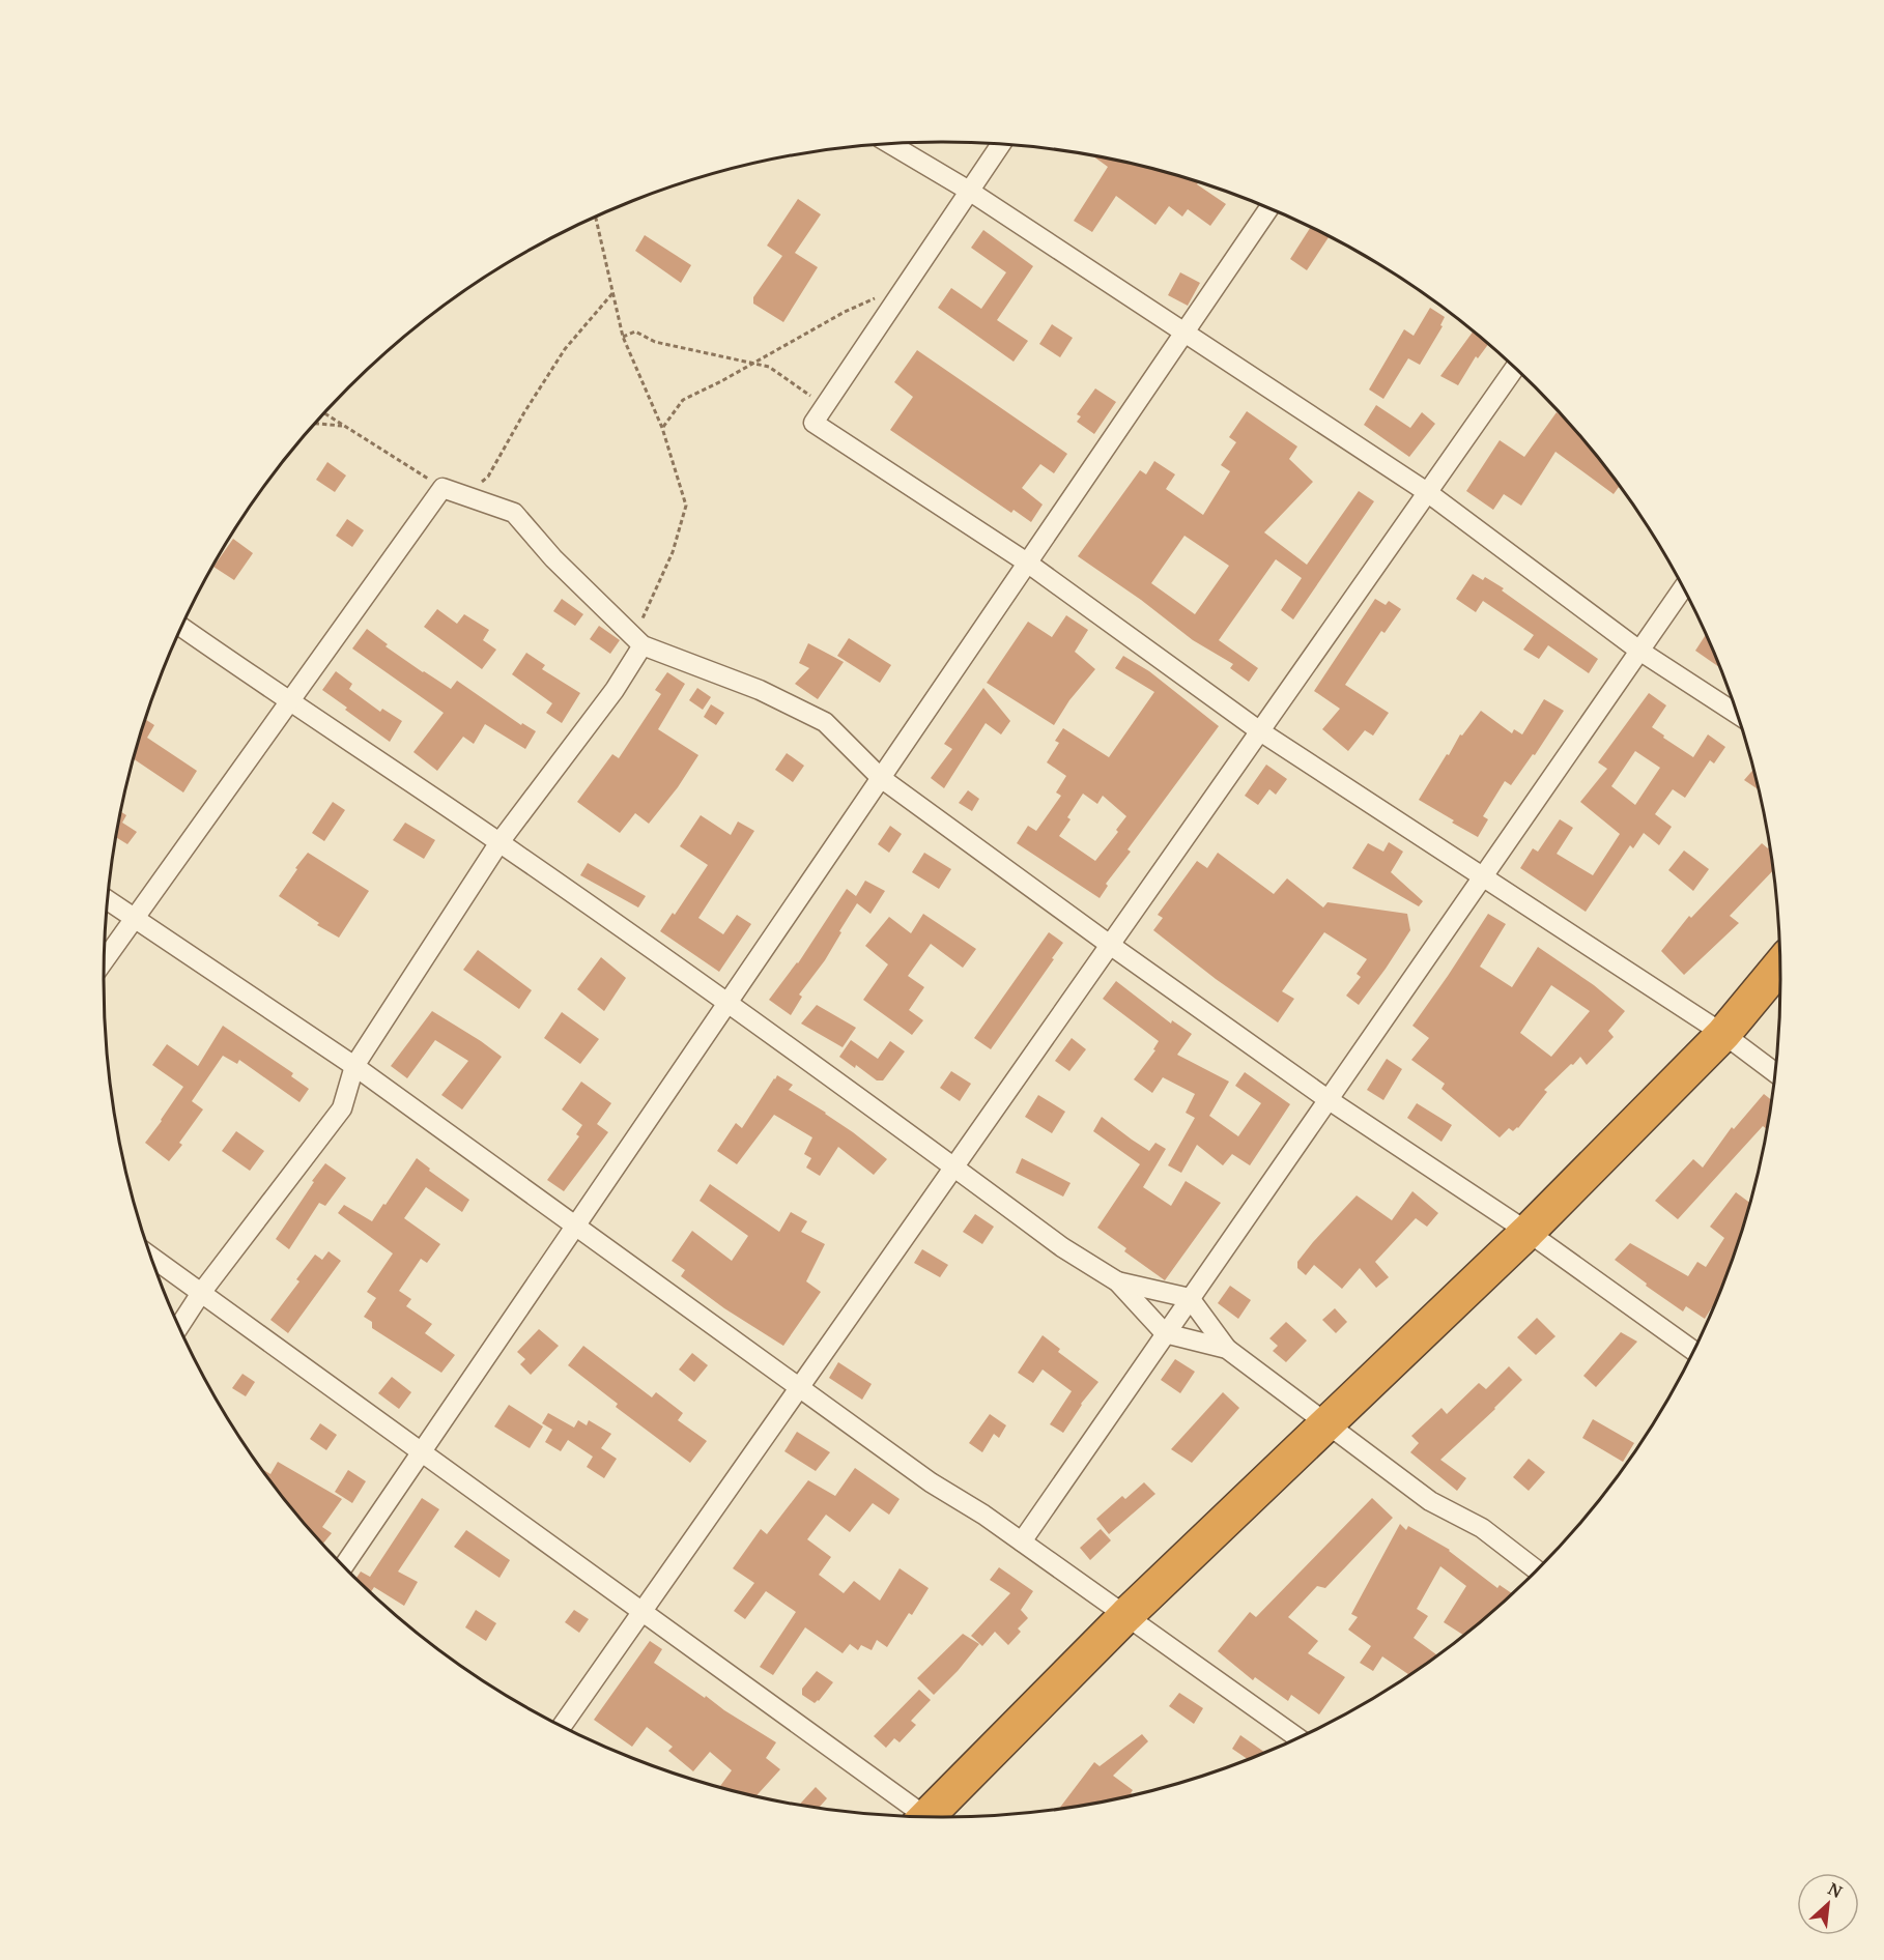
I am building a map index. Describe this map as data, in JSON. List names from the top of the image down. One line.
{"north":"top right"}
